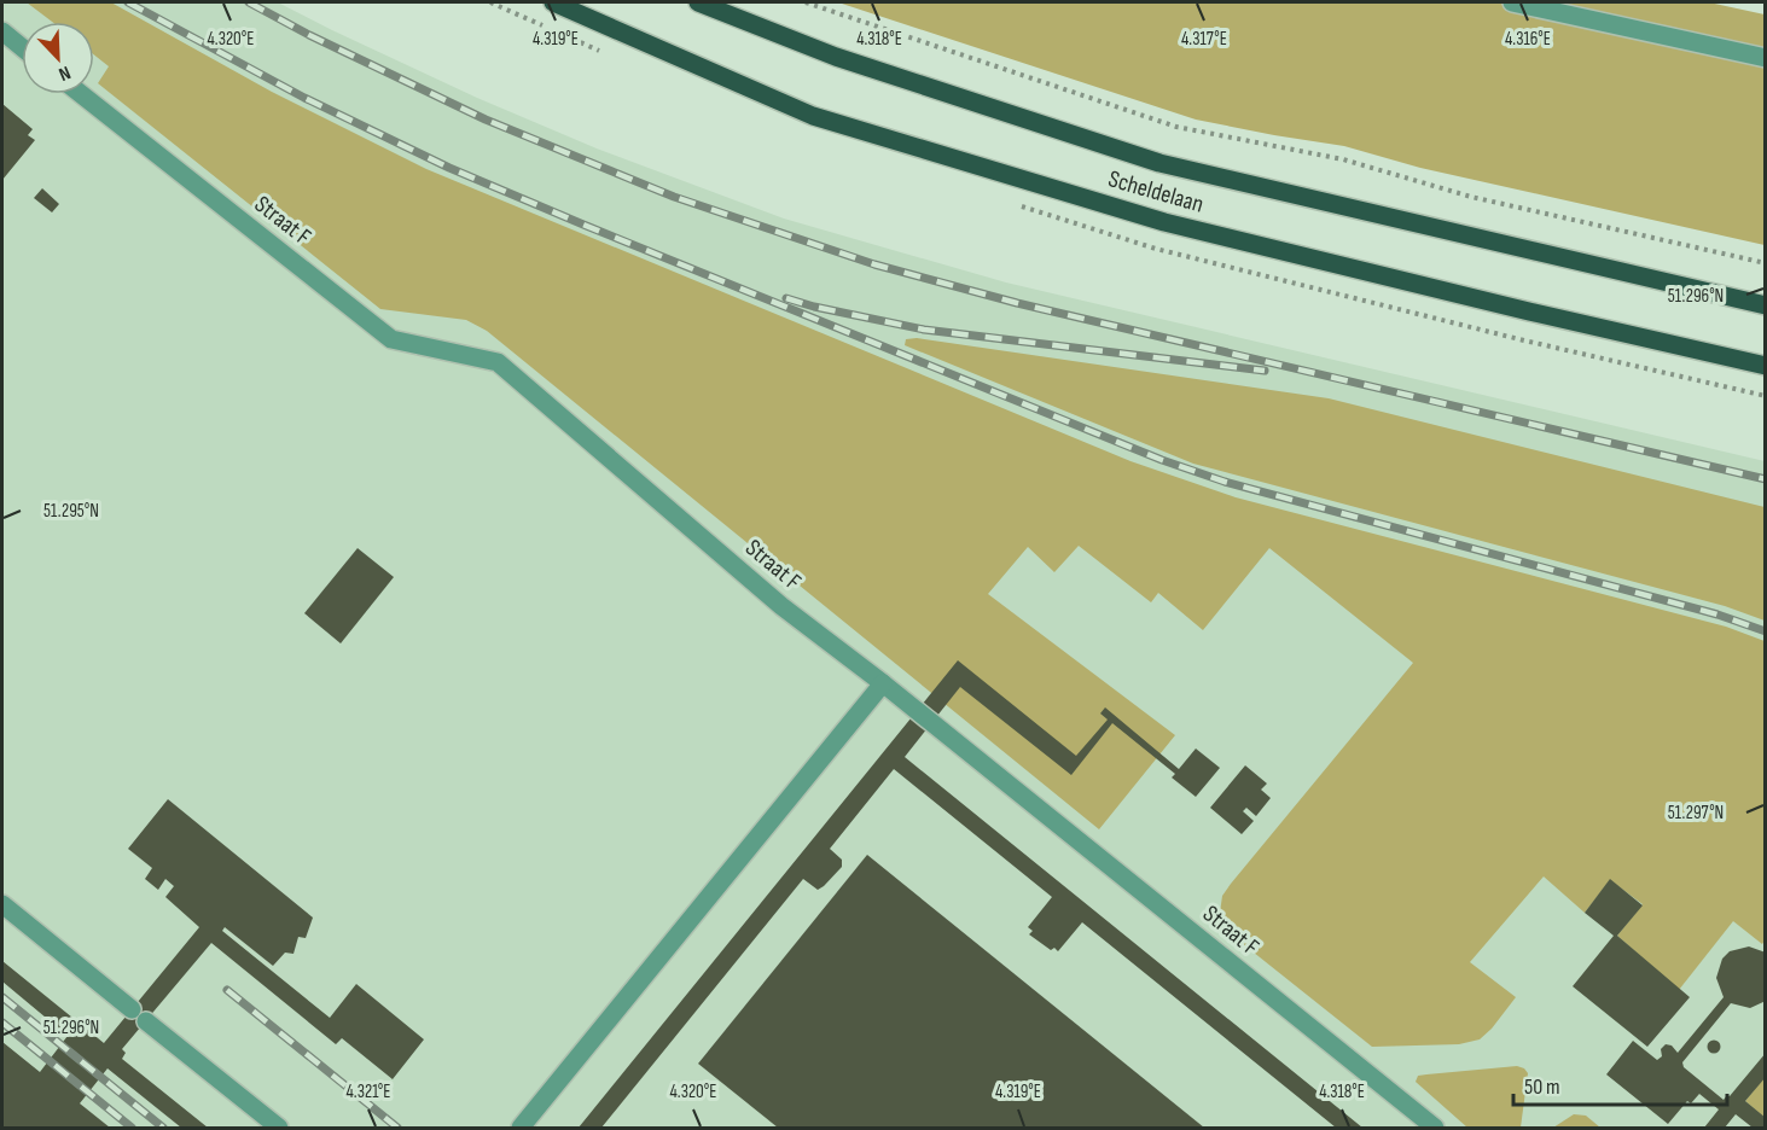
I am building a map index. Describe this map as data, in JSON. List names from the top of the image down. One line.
{"streets":{"main road":["Scheldelaan"],"lane":["Straat F"]},"scale_bar":"50 m","north":"bottom right","coordinates":["4.320°E","4.319°E","4.318°E","4.317°E","4.316°E","51.296°N","51.295°N","51.297°N","4.321°E"]}
